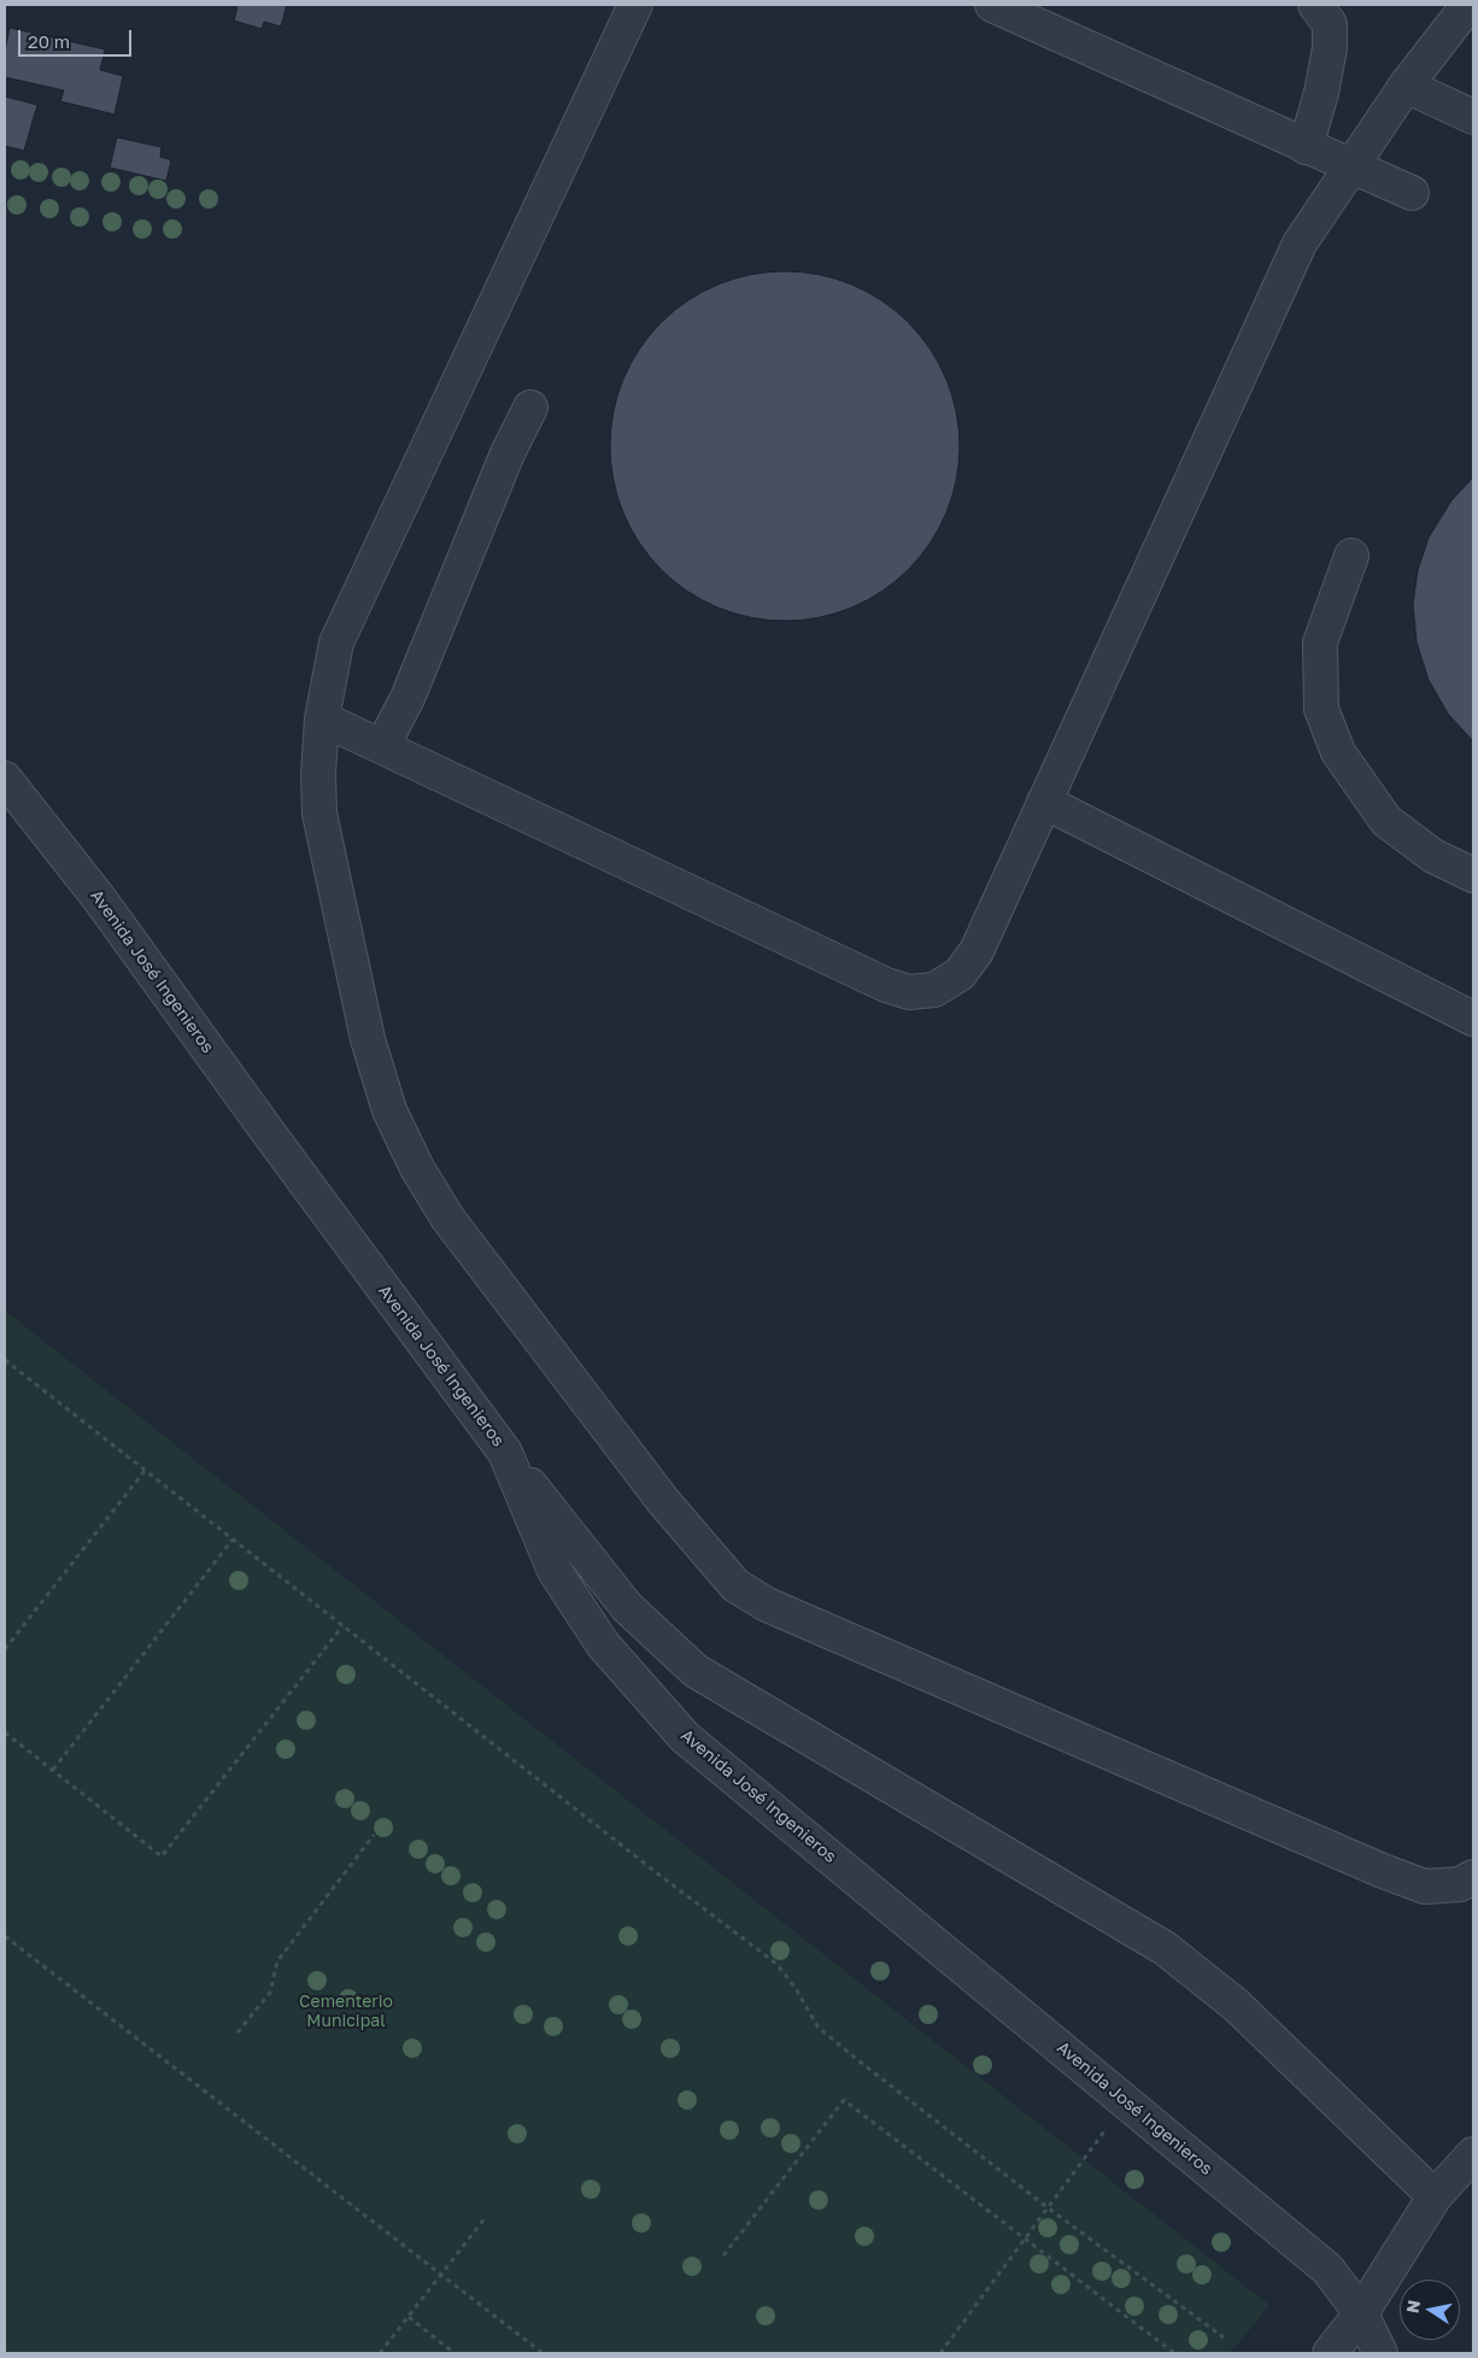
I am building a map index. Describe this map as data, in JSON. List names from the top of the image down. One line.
{"streets":{"street":["Avenida José Ingenieros"]},"parks":["Cementerio Municipal"],"scale_bar":"20 m","north":"left"}
